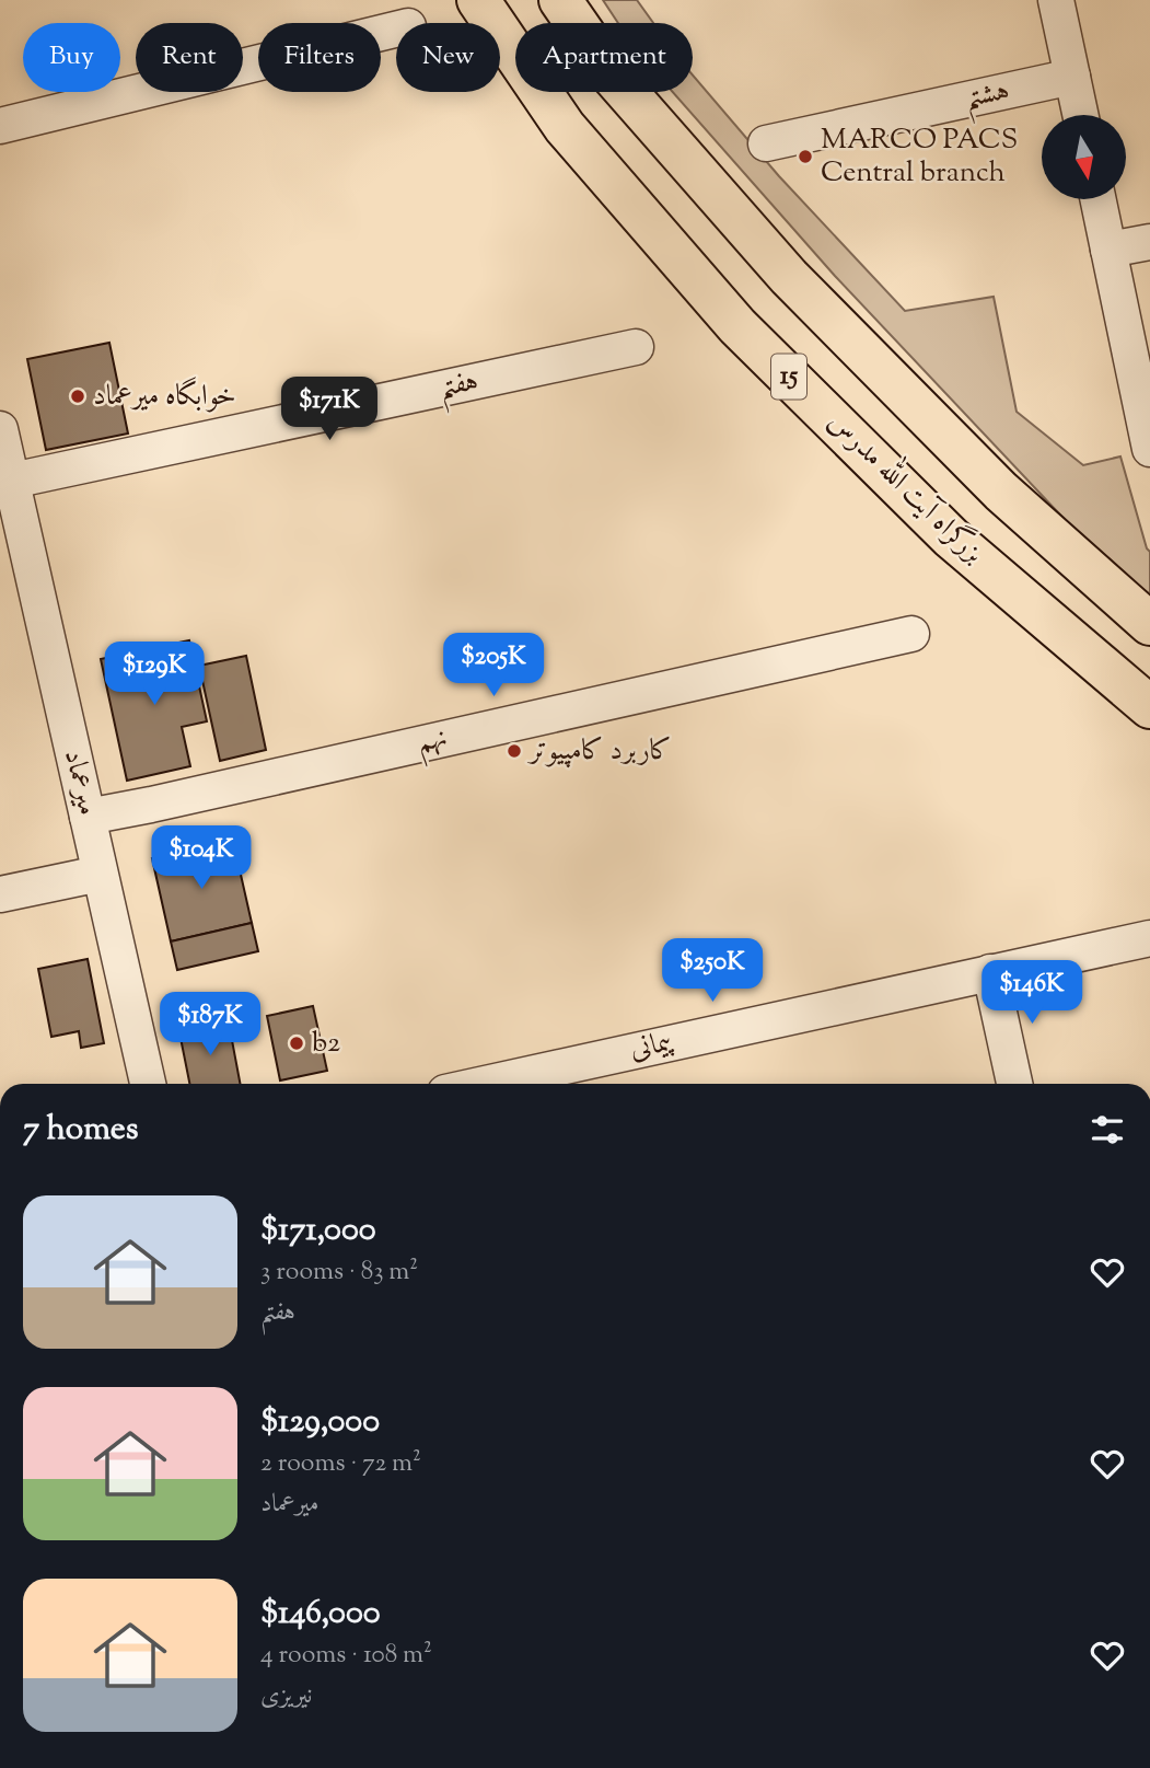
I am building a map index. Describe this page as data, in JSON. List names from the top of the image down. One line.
{"streets":{"main road":["15","بزرگراه آیت الله مدرس"],"street":["هشتم","هفتم","نهم","میرعماد","پیمانی"]},"crossings":[["هفتم","میرعماد"],["نهم","میرعماد"]],"places":["MARCO PACS Central branch","خوابگاه میرعماد","کاربرد کامپیوتر","b2"],"north":"bottom","page":{"chip":["Buy","Rent","Filters","New","Apartment"],"price":["$171K","$205K","$129K","$104K","$250K","$146K","$187K"],"heading":"7 homes","list":[{"name":"$171,000","note":"3 rooms · 83 m² · هفتم"},{"name":"$129,000","note":"2 rooms · 72 m² · میرعماد"},{"name":"$146,000","note":"4 rooms · 108 m² · نیریزی"}]}}
